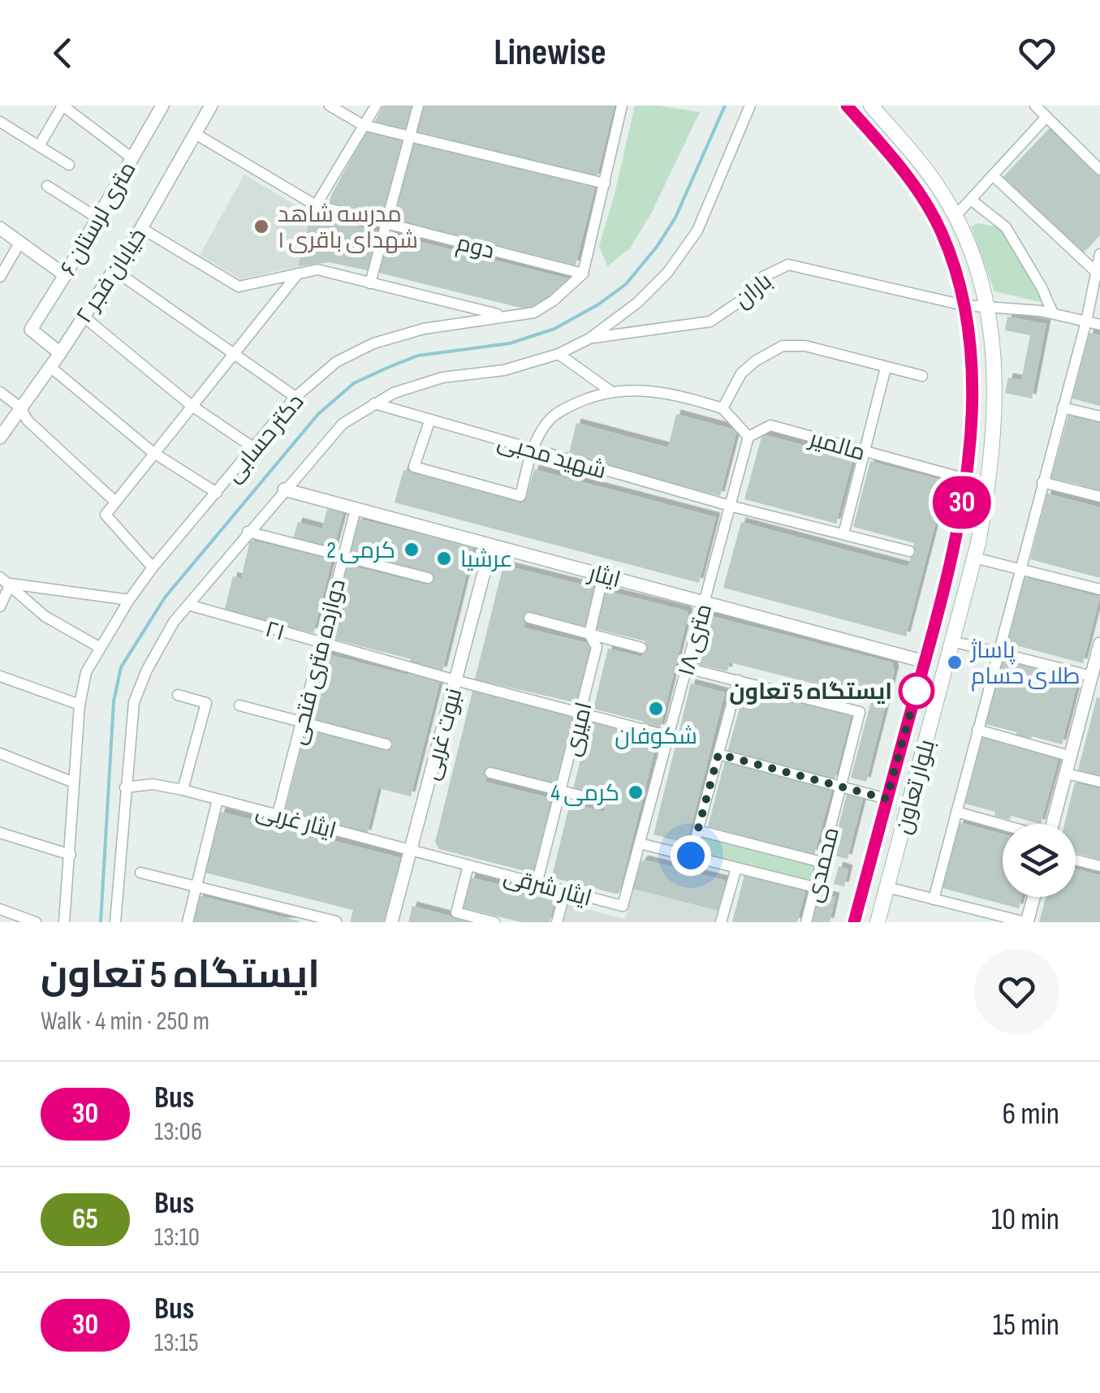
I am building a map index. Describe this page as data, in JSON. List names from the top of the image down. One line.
{"streets":{"main road":["بلوار تعاون"],"street":["۶ متری لرستان","دوم","خیابان فجر ۲","باران","دکتر حسابی","مالمیر","شهید محبی","ایثار","۲۱","۱۸ متری","دوازده متری فتحی","امیری","نبوت غربی","ایثار غربی","محمدی","ایثار شرقی"]},"crossings":[["۶ متری لرستان","خیابان فجر ۲"],["دوم","خیابان فجر ۲"],["دوم","دکتر حسابی"],["باران","بلوار تعاون"],["مالمیر","۱۸ متری"],["مالمیر","بلوار تعاون"],["شهید محبی","۱۸ متری"],["ایثار","۱۸ متری"],["ایثار","دوازده متری فتحی"],["ایثار","امیری"],["ایثار","نبوت غربی"],["ایثار","بلوار تعاون"],["۲۱","۱۸ متری"],["۲۱","دوازده متری فتحی"],["۲۱","امیری"],["۲۱","نبوت غربی"],["۱۸ متری","ایثار شرقی"],["دوازده متری فتحی","ایثار غربی"],["امیری","ایثار شرقی"],["نبوت غربی","ایثار غربی"],["نبوت غربی","ایثار شرقی"],["ایثار غربی","ایثار شرقی"]],"places":["مدرسه شاهد شهدای باقری ۱","کرمی 2","عرشیا","پاساژ طلای حسام","ایستگاه 5 تعاون","شکوفان","کرمی 4"],"lines":["bus line 30"],"page":{"header":"Linewise","on_map":"30","heading":["ایستگاه 5 تعاون","Walk · 4 min · 250 m"],"list":[{"mark":"30","name":"Bus","note":"13:06","value":"6 min"},{"mark":"65","name":"Bus","note":"13:10","value":"10 min"},{"mark":"30","name":"Bus","note":"13:15","value":"15 min"}]}}
